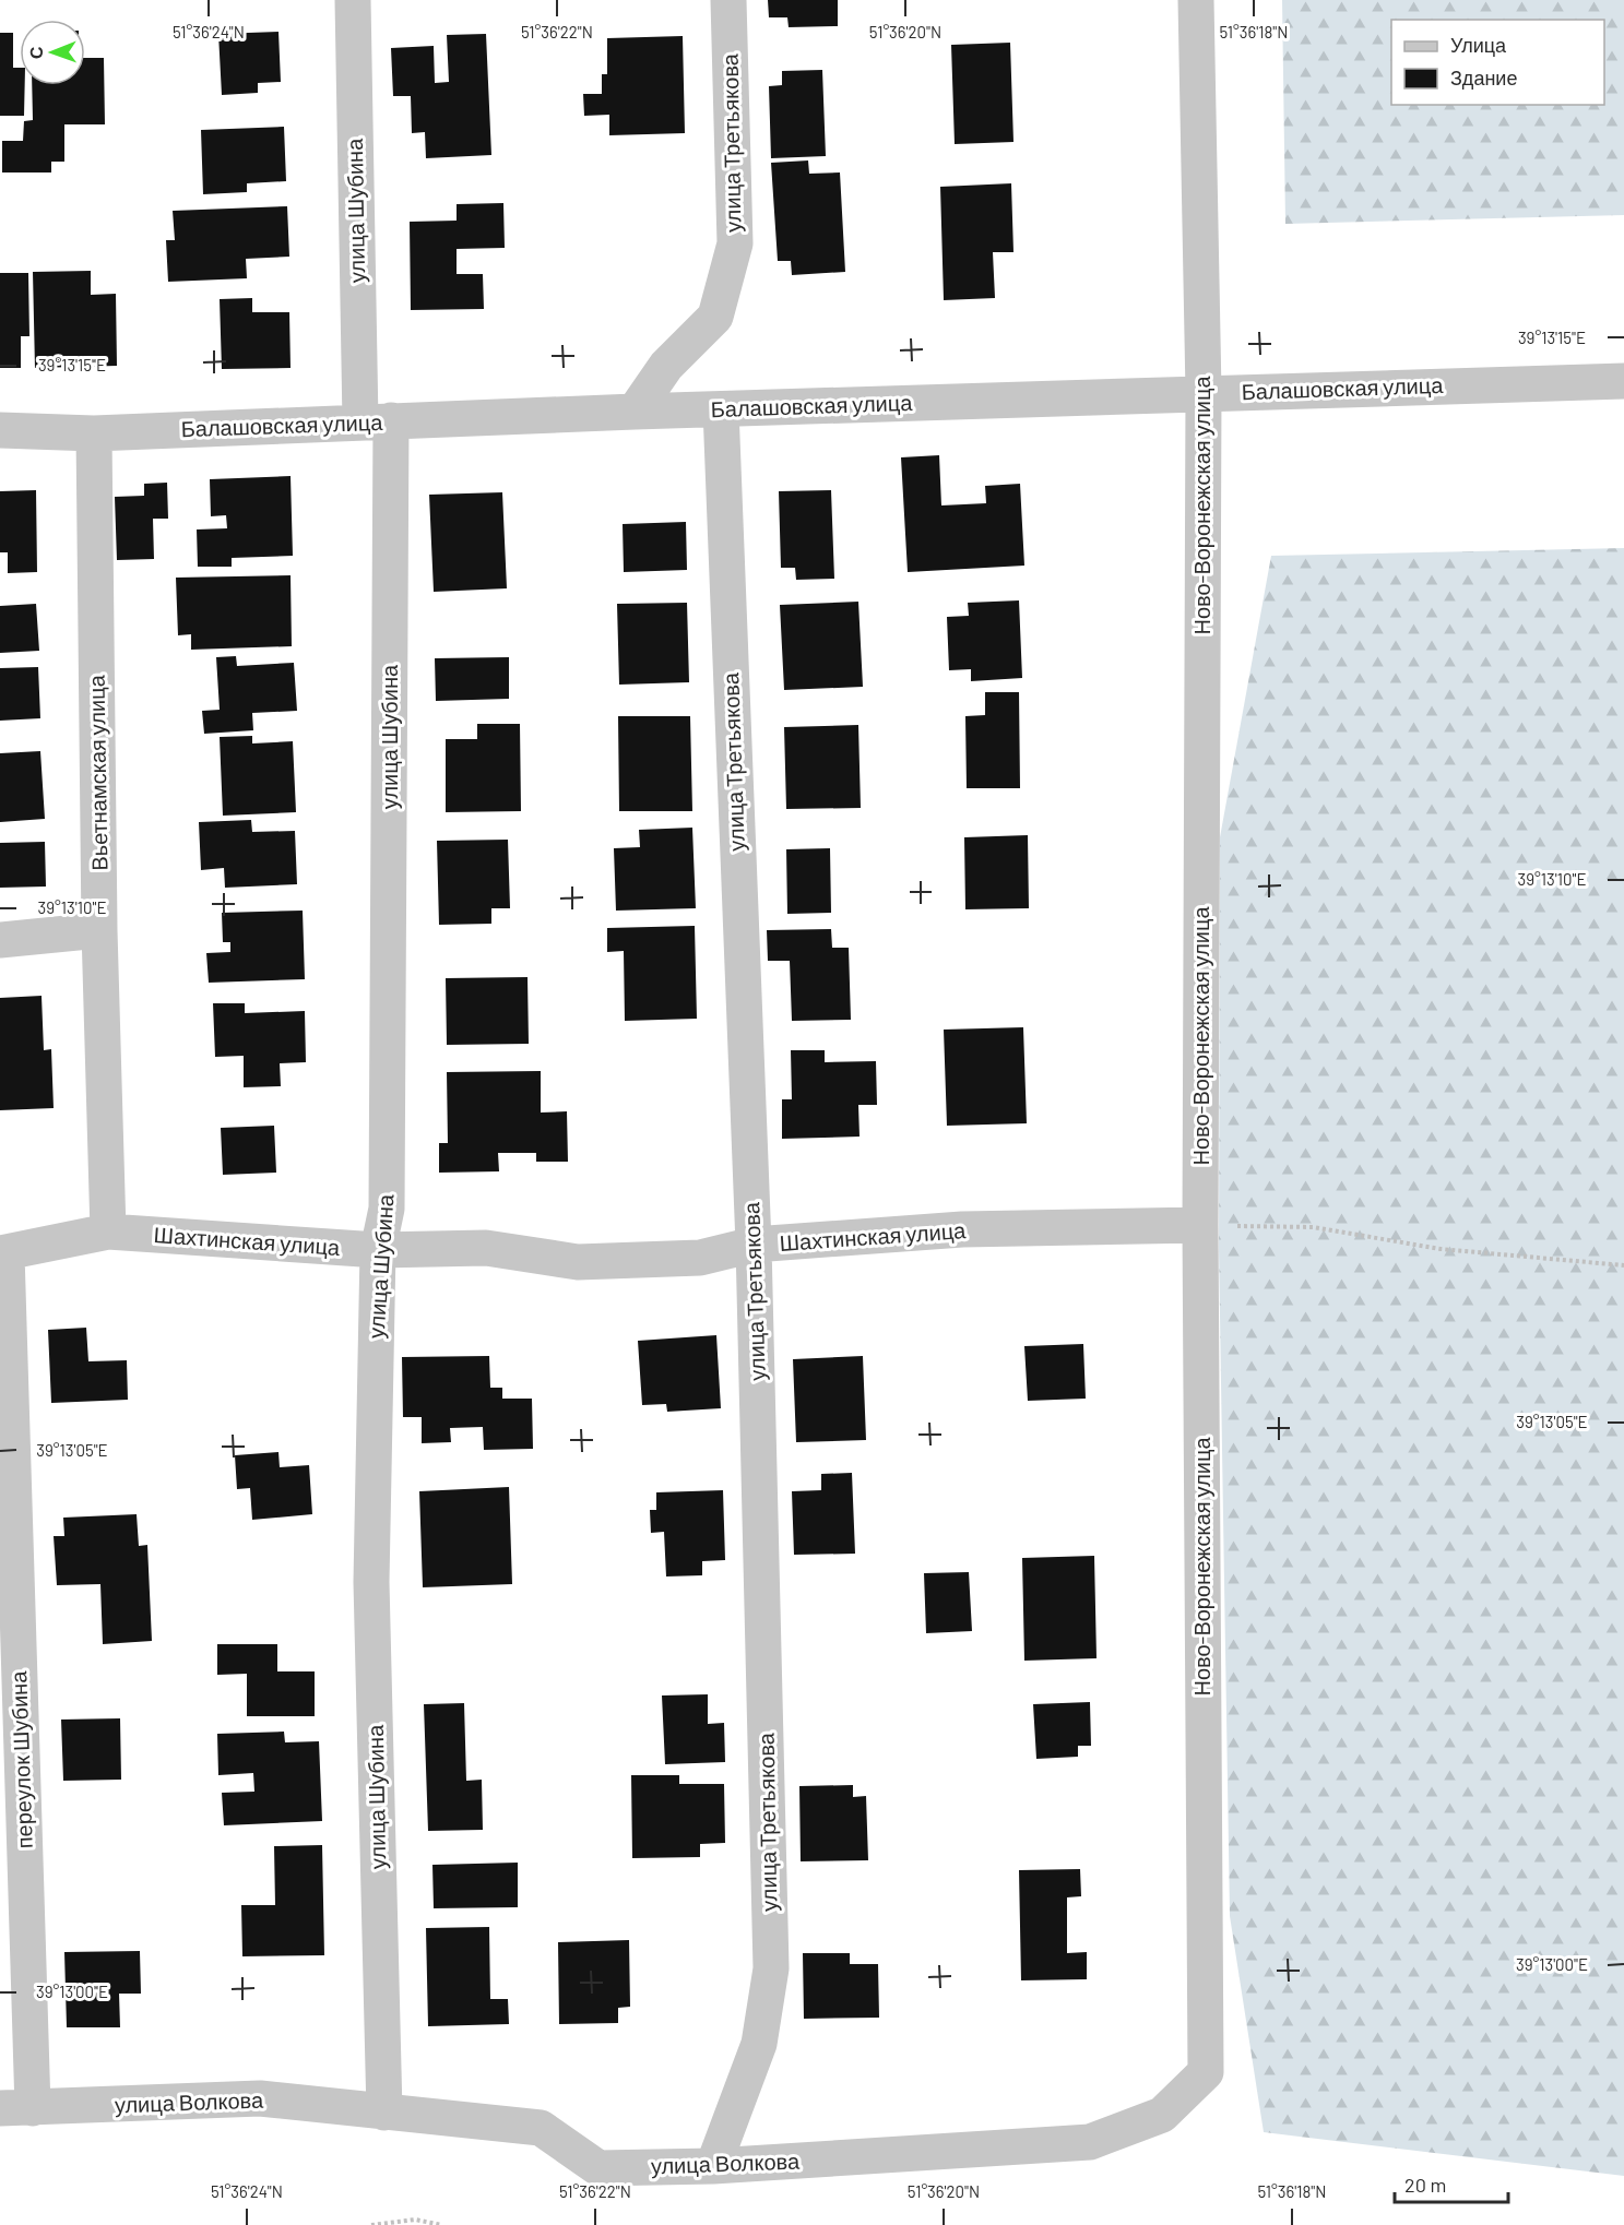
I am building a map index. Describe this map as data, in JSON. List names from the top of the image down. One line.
{"streets":{"street":["улица Третьякова","улица Шубина","Балашовская улица","Ново-Воронежская улица","Вьетнамская улица","Шахтинская улица","переулок Шубина","улица Волкова"]},"crossings":[["улица Третьякова","Балашовская улица"],["улица Третьякова","Шахтинская улица"],["улица Третьякова","улица Волкова"],["улица Шубина","Балашовская улица"],["улица Шубина","Шахтинская улица"],["улица Шубина","улица Волкова"],["Балашовская улица","Ново-Воронежская улица"],["Балашовская улица","Вьетнамская улица"],["Ново-Воронежская улица","Шахтинская улица"],["Ново-Воронежская улица","улица Волкова"],["Вьетнамская улица","Шахтинская улица"],["Шахтинская улица","переулок Шубина"],["переулок Шубина","улица Волкова"]],"legend":["Улица","Здание"],"scale_bar":"20 m","north":"left","coordinates":["51°36'24\"N","51°36'22\"N","51°36'20\"N","51°36'18\"N","39°13'15\"E","39°13'10\"E","39°13'05\"E","39°13'00\"E"]}
